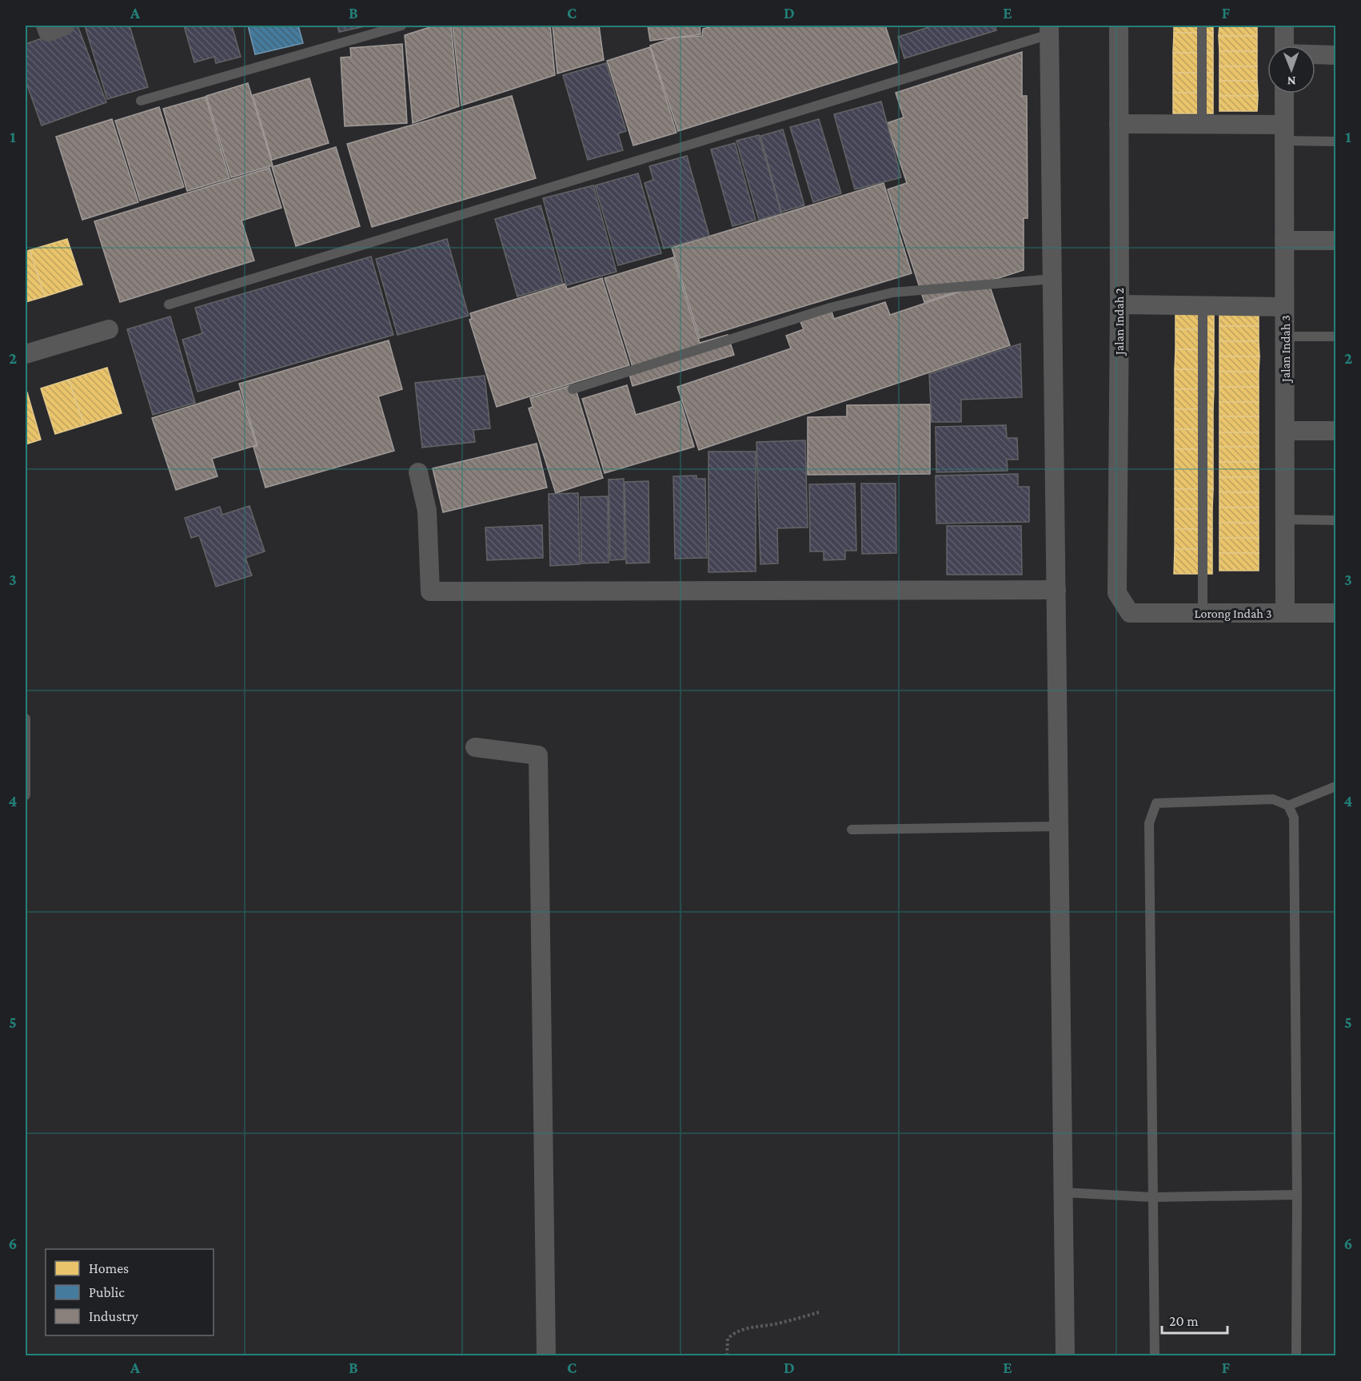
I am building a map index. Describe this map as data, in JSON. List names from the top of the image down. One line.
{"streets":{"street":["Jalan Indah 2","Jalan Indah 3","Lorong Indah 3"]},"crossings":[["Jalan Indah 2","Lorong Indah 3"],["Jalan Indah 3","Lorong Indah 3"]],"legend":["Homes","Public","Industry"],"scale_bar":"20 m","north":"bottom","grid":{"columns":["A","B","C","D","E","F"],"rows":["1","2","3","4","5","6"]}}
